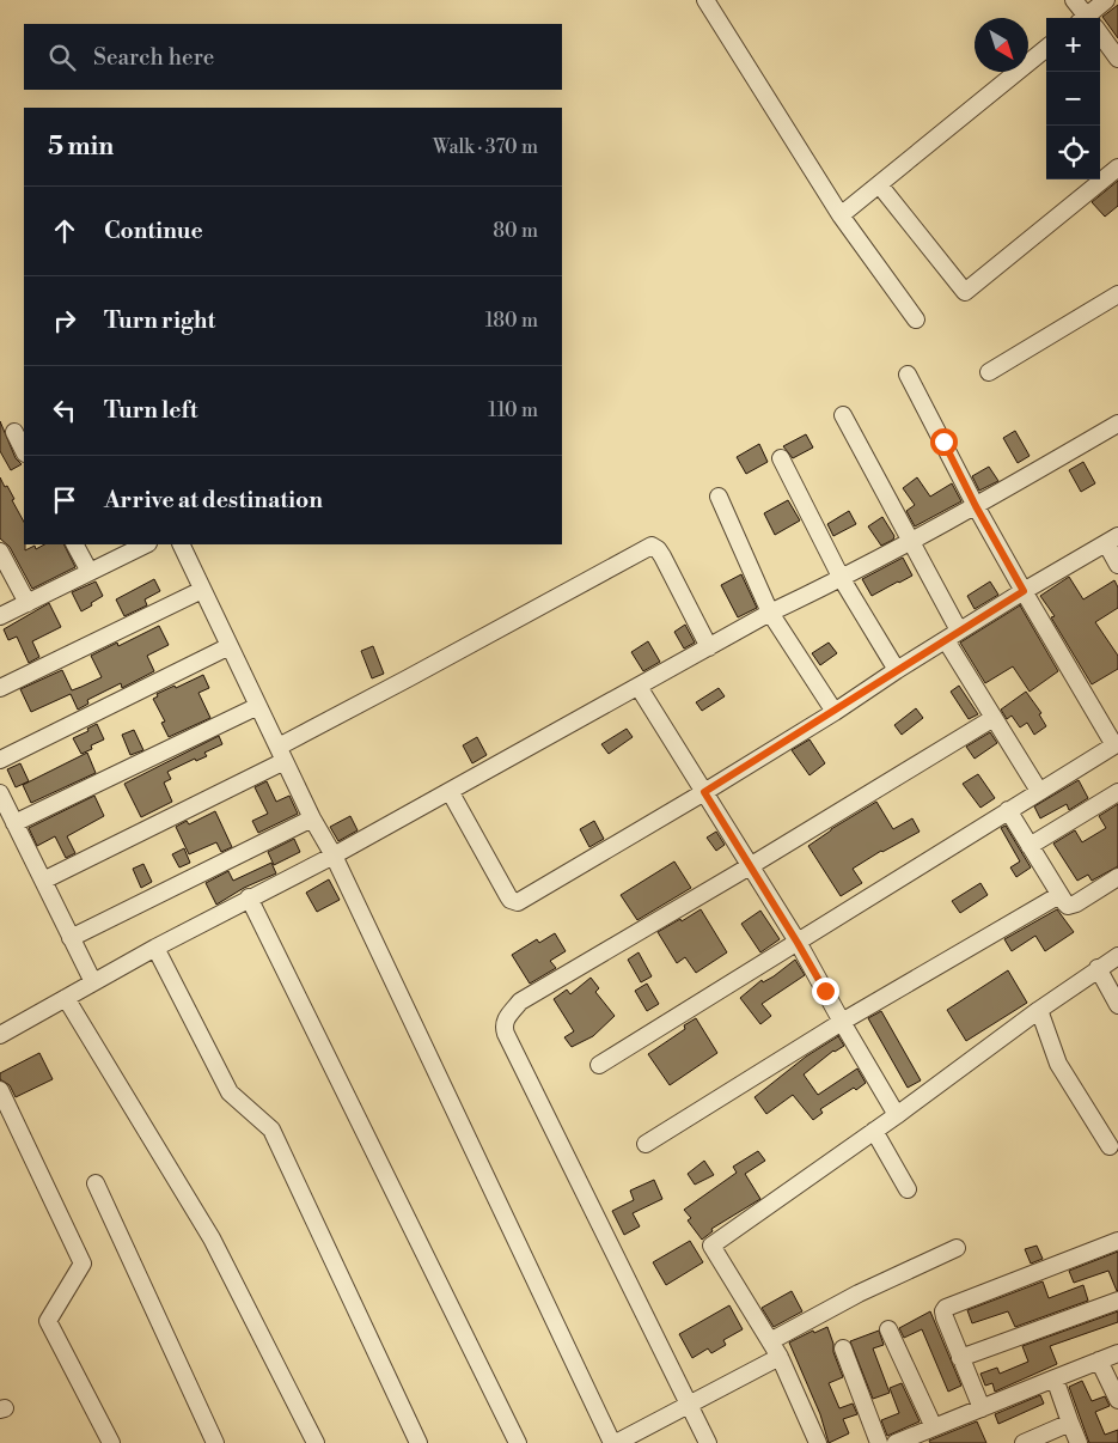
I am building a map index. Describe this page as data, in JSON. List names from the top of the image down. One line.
{"north":"bottom right","page":{"map_buttons":["+","−"],"search":"Search here","heading":["5 min","Walk · 370 m"],"list":[["Continue","80 m"],["Turn right","180 m"],["Turn left","110 m"],"Arrive at destination"]}}
